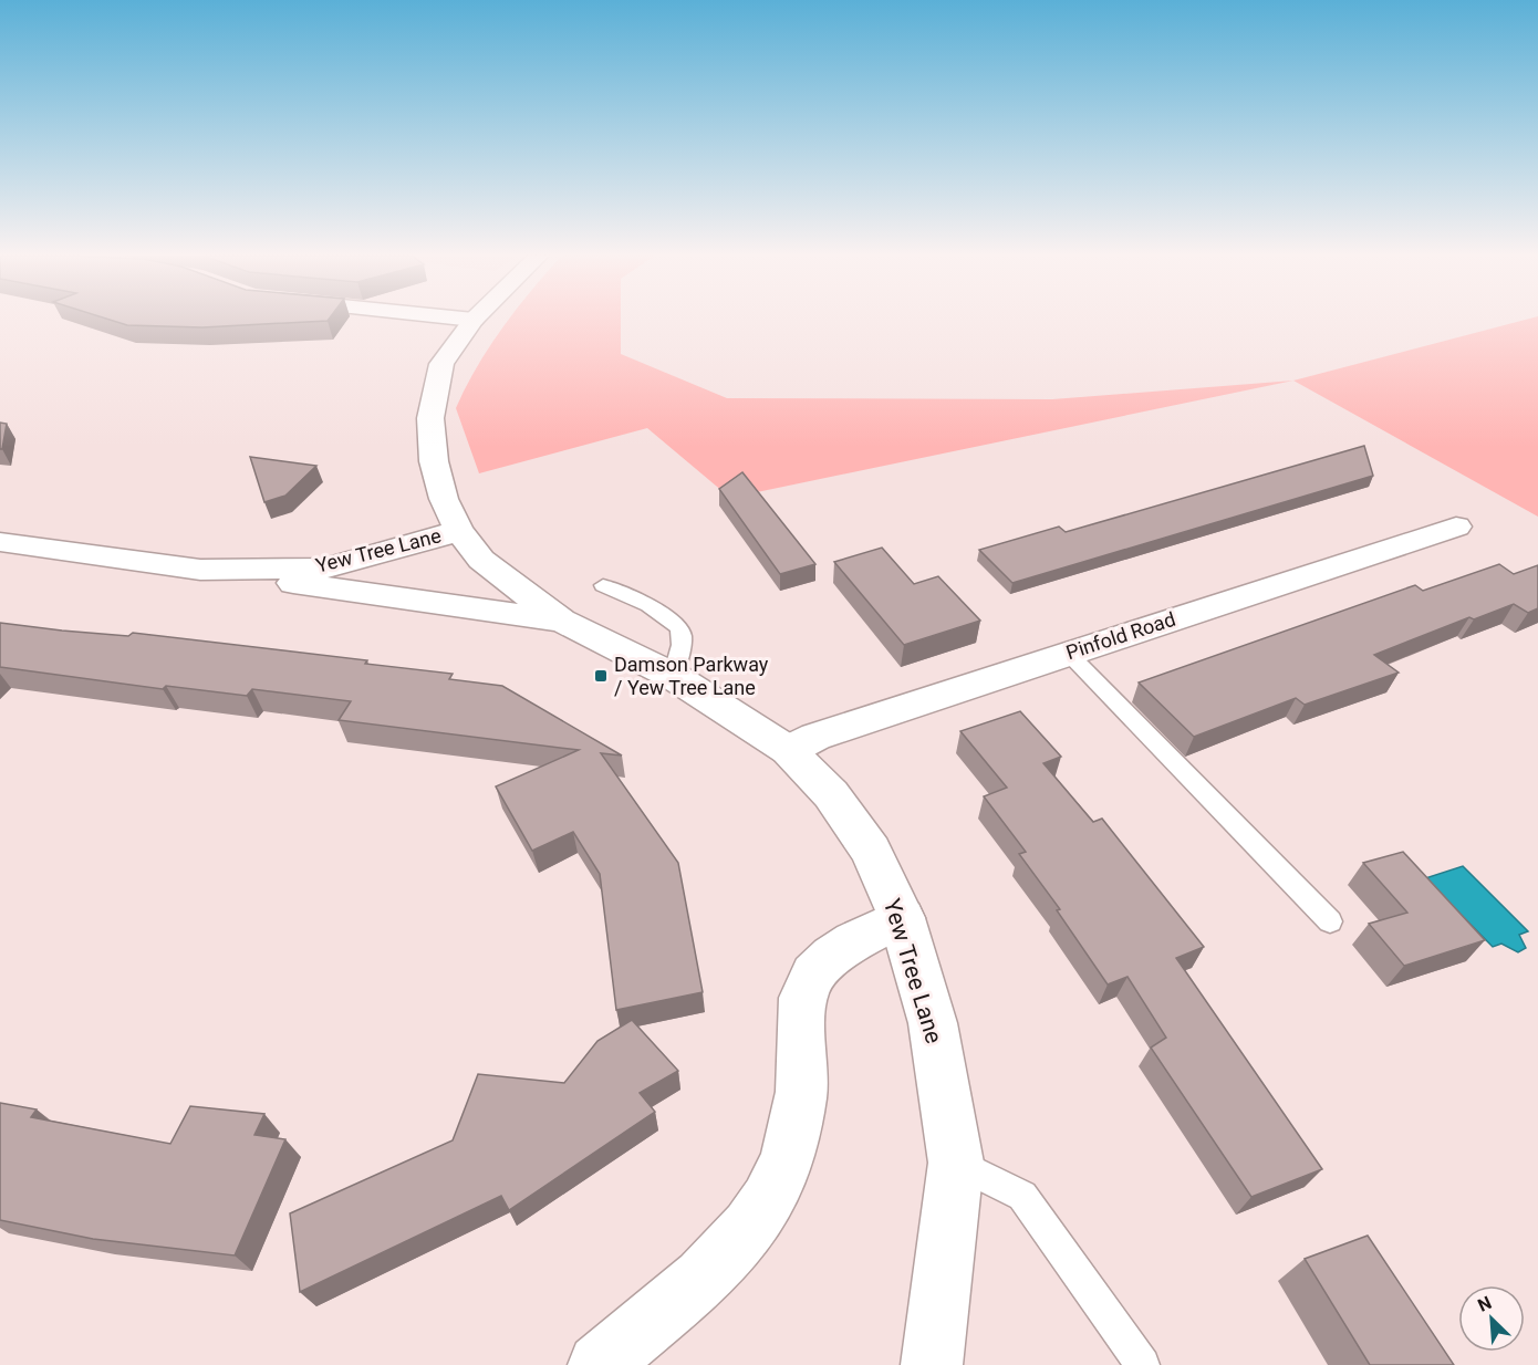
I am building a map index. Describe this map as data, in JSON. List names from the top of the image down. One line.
{"streets":{"street":["Yew Tree Lane","Pinfold Road"]},"crossings":[["Yew Tree Lane","Pinfold Road"]],"places":{"transit":["Damson Parkway / Yew Tree Lane"]},"north":"top left"}
